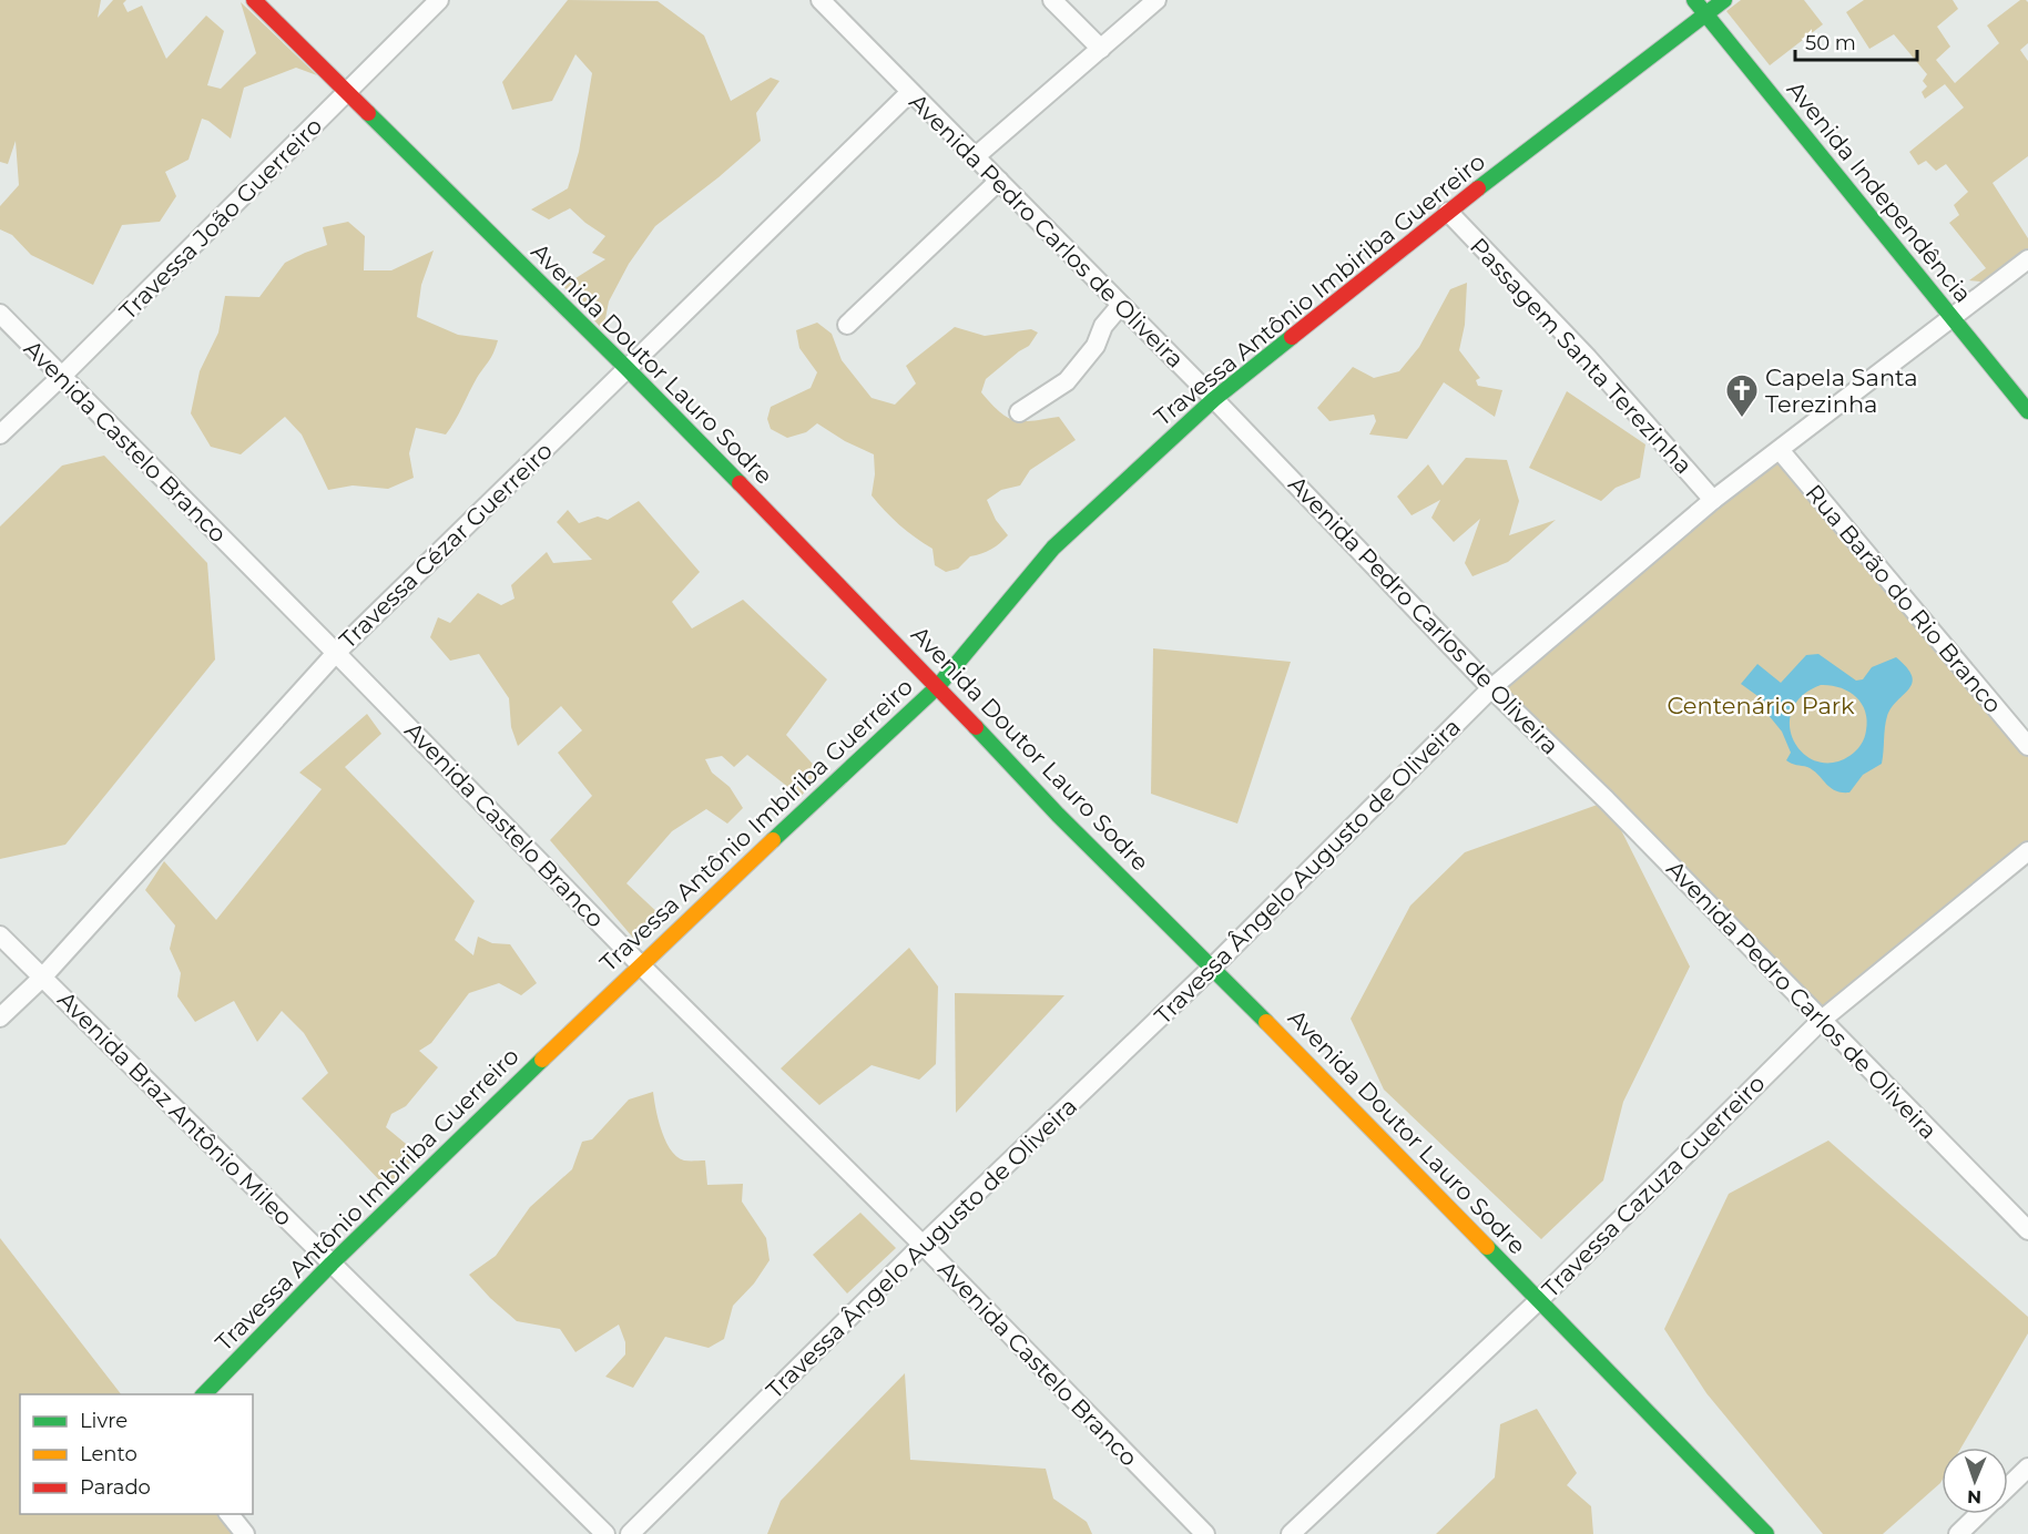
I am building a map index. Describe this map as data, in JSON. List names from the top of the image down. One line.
{"streets":{"street":["Avenida Independência","Travessa João Guerreiro","Avenida Pedro Carlos de Oliveira","Travessa Antônio Imbiriba Guerreiro","Passagem Santa Terezinha","Avenida Doutor Lauro Sodre","Avenida Castelo Branco","Travessa Cézar Guerreiro","Rua Barão do Rio Branco","Travessa Ângelo Augusto de Oliveira","Avenida Braz Antônio Mileo","Travessa Cazuza Guerreiro"]},"crossings":[["Avenida Independência","Travessa Antônio Imbiriba Guerreiro"],["Avenida Independência","Travessa Ângelo Augusto de Oliveira"],["Travessa João Guerreiro","Avenida Doutor Lauro Sodre"],["Travessa João Guerreiro","Avenida Castelo Branco"],["Avenida Pedro Carlos de Oliveira","Travessa Antônio Imbiriba Guerreiro"],["Avenida Pedro Carlos de Oliveira","Travessa Cézar Guerreiro"],["Avenida Pedro Carlos de Oliveira","Travessa Ângelo Augusto de Oliveira"],["Avenida Pedro Carlos de Oliveira","Travessa Cazuza Guerreiro"],["Travessa Antônio Imbiriba Guerreiro","Passagem Santa Terezinha"],["Travessa Antônio Imbiriba Guerreiro","Avenida Doutor Lauro Sodre"],["Travessa Antônio Imbiriba Guerreiro","Avenida Castelo Branco"],["Travessa Antônio Imbiriba Guerreiro","Avenida Braz Antônio Mileo"],["Passagem Santa Terezinha","Travessa Ângelo Augusto de Oliveira"],["Avenida Doutor Lauro Sodre","Travessa Cézar Guerreiro"],["Avenida Doutor Lauro Sodre","Travessa Ângelo Augusto de Oliveira"],["Avenida Doutor Lauro Sodre","Travessa Cazuza Guerreiro"],["Avenida Castelo Branco","Travessa Cézar Guerreiro"],["Avenida Castelo Branco","Travessa Ângelo Augusto de Oliveira"],["Travessa Cézar Guerreiro","Avenida Braz Antônio Mileo"],["Rua Barão do Rio Branco","Travessa Ângelo Augusto de Oliveira"]],"parks":["Centenário Park"],"places":{"church":["Capela Santa Terezinha"]},"legend":["Livre","Lento","Parado"],"scale_bar":"50 m","north":"bottom"}
